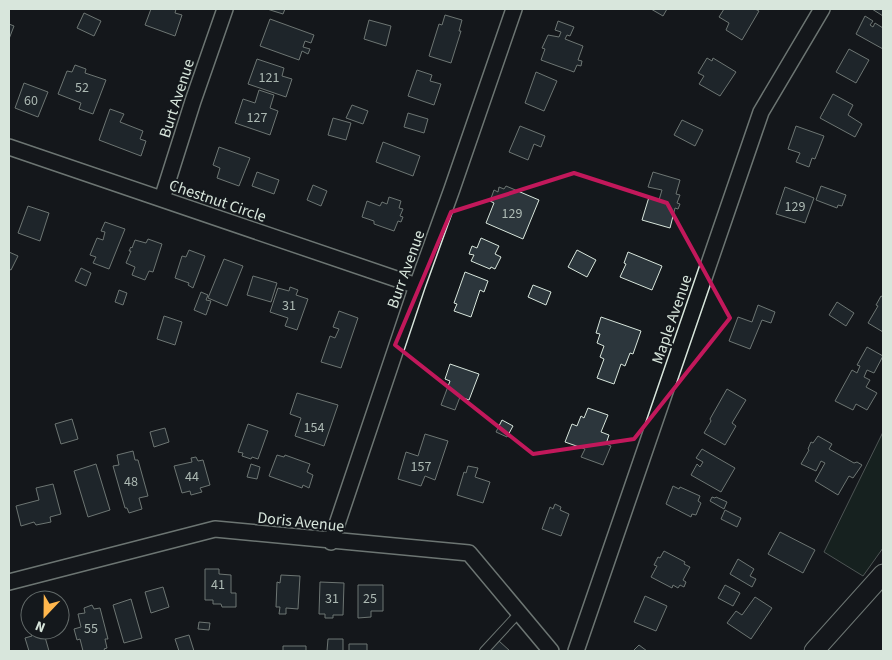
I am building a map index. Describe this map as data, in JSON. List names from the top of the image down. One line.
{"streets":{"street":["Burt Avenue","Chestnut Circle","Burr Avenue","Maple Avenue","Doris Avenue"]},"crossings":[["Burt Avenue","Chestnut Circle"],["Chestnut Circle","Burr Avenue"],["Burr Avenue","Doris Avenue"]],"house_numbers":["121","52","60","127","129","129","31","154","157","44","48","41","31","25","55"],"north":"bottom"}
